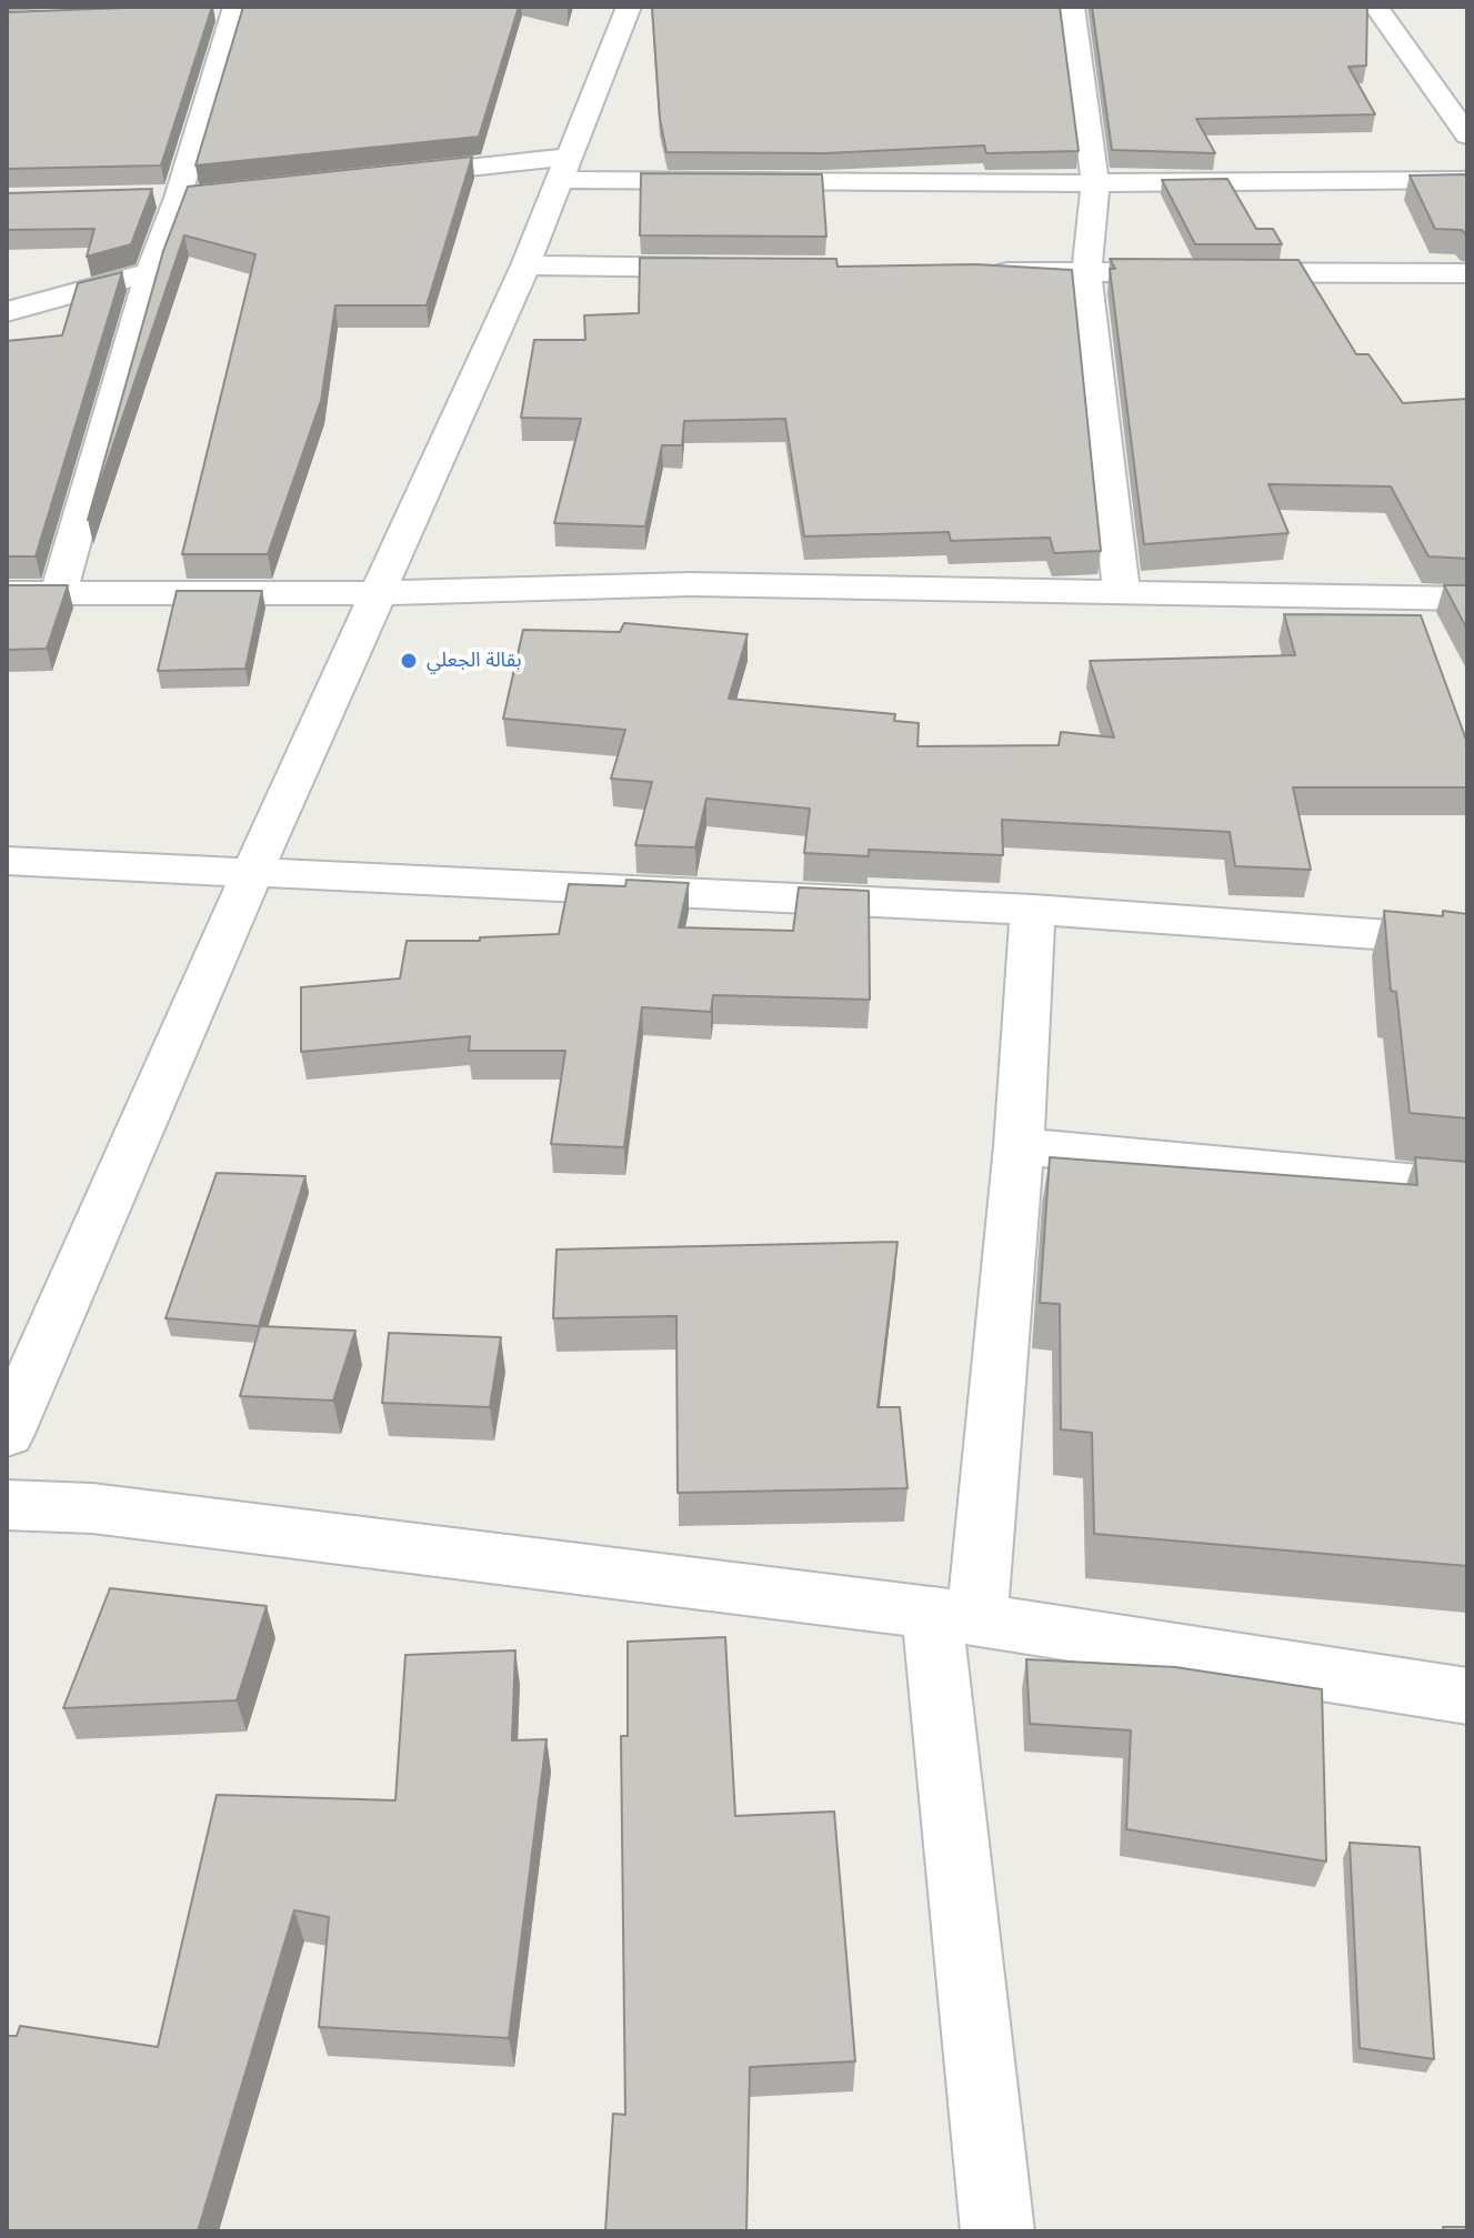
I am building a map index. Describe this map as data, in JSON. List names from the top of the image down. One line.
{"places":["بقالة الجعلي"]}
